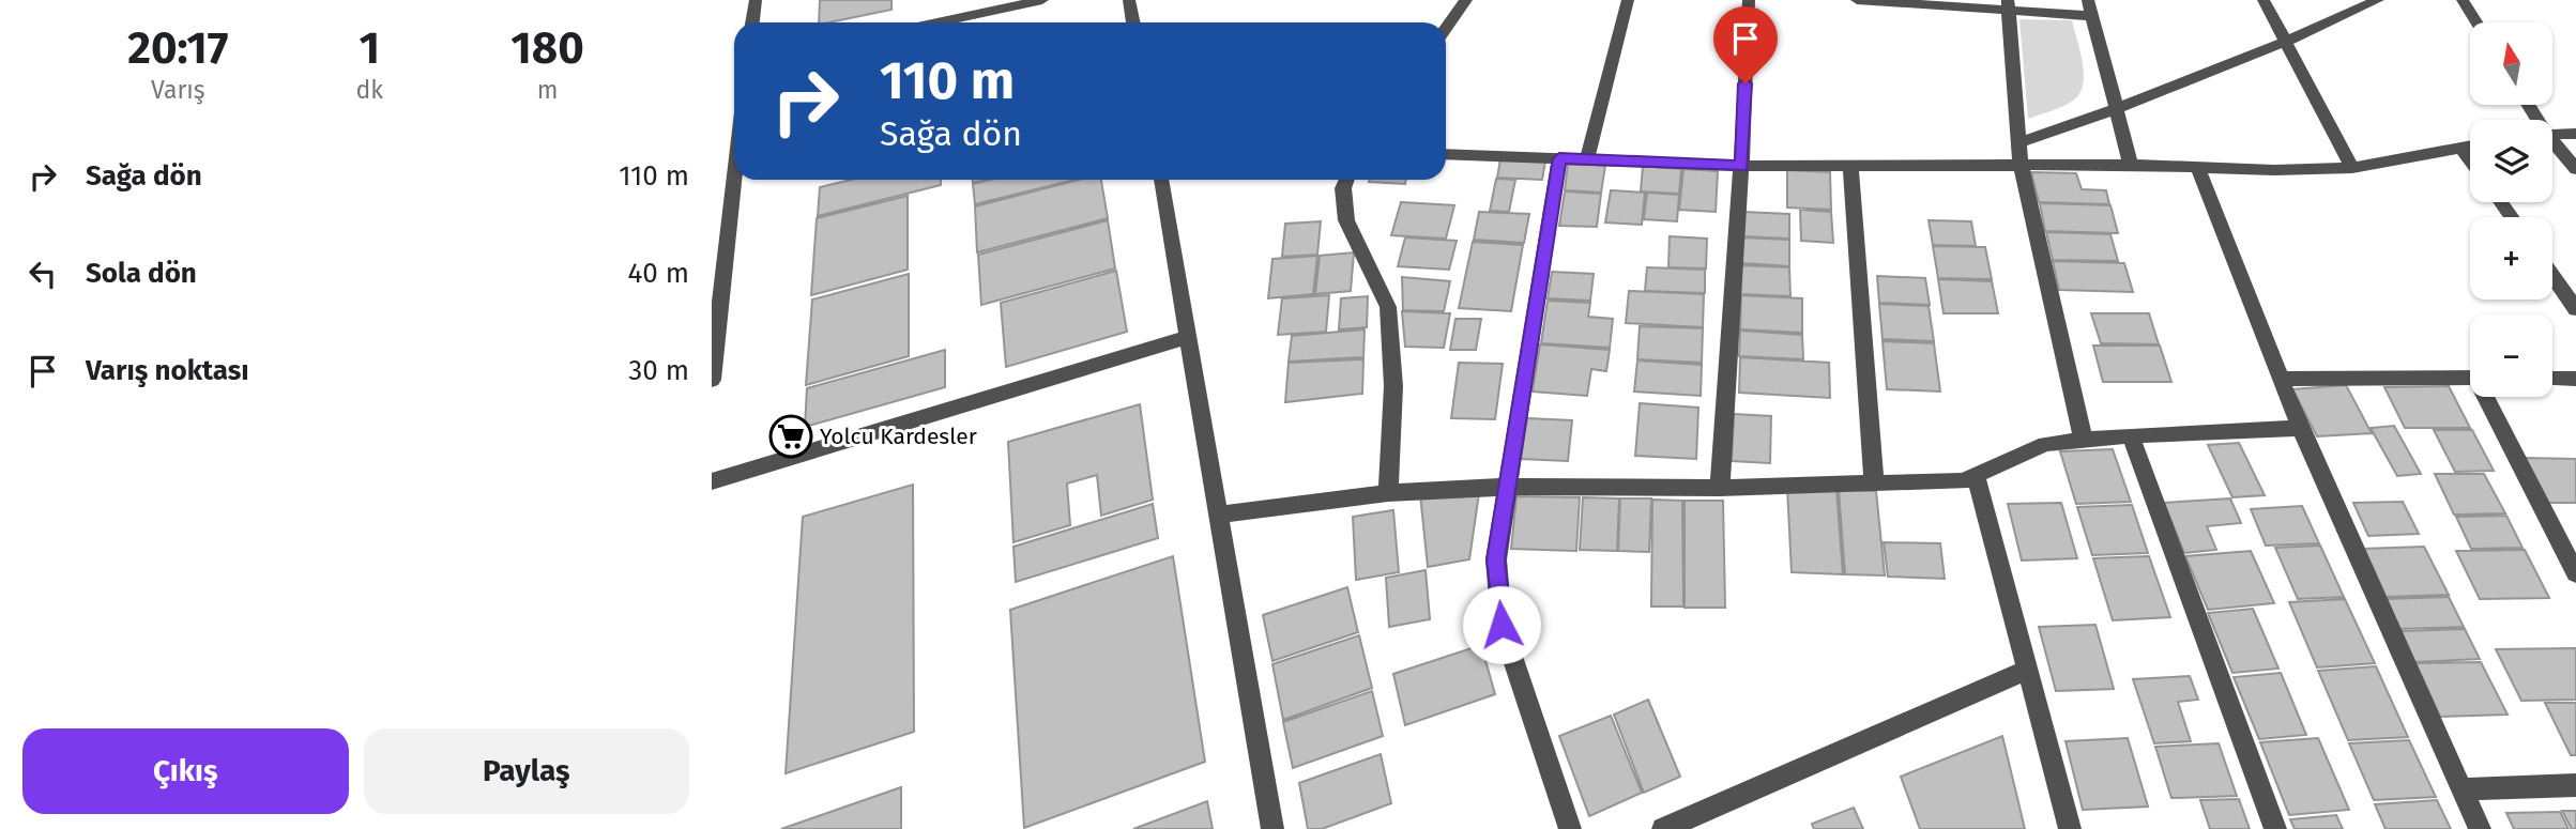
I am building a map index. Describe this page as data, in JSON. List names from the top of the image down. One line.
{"places":{"supermarket":["Yolcu Kardesler"]},"north":"top","page":{"eta":["20:17","Varış","1","dk","180","m"],"map_buttons":["+","−"],"turn":["110 m","Sağa dön"],"list":[{"name":"Sağa dön","value":"110 m"},{"name":"Sola dön","value":"40 m"},{"name":"Varış noktası","value":"30 m"}],"buttons":["Çıkış","Paylaş"]}}
